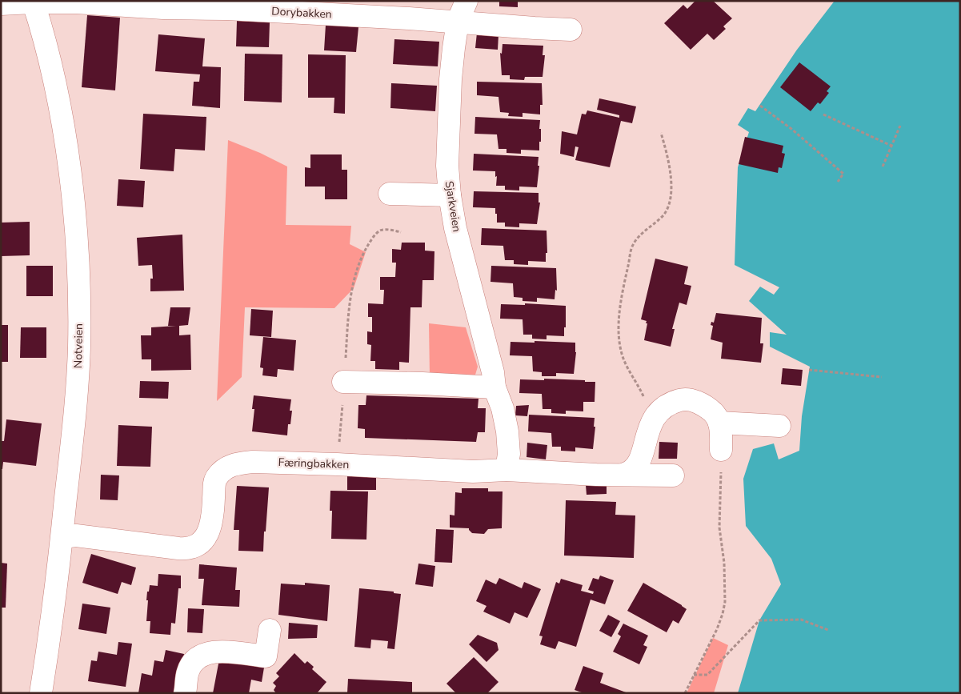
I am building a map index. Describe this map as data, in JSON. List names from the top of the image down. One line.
{"streets":{"street":["Dorybakken","Sjarkveien","Notveien","Færingbakken"]},"crossings":[["Dorybakken","Sjarkveien"],["Dorybakken","Notveien"],["Sjarkveien","Færingbakken"],["Notveien","Færingbakken"]]}
